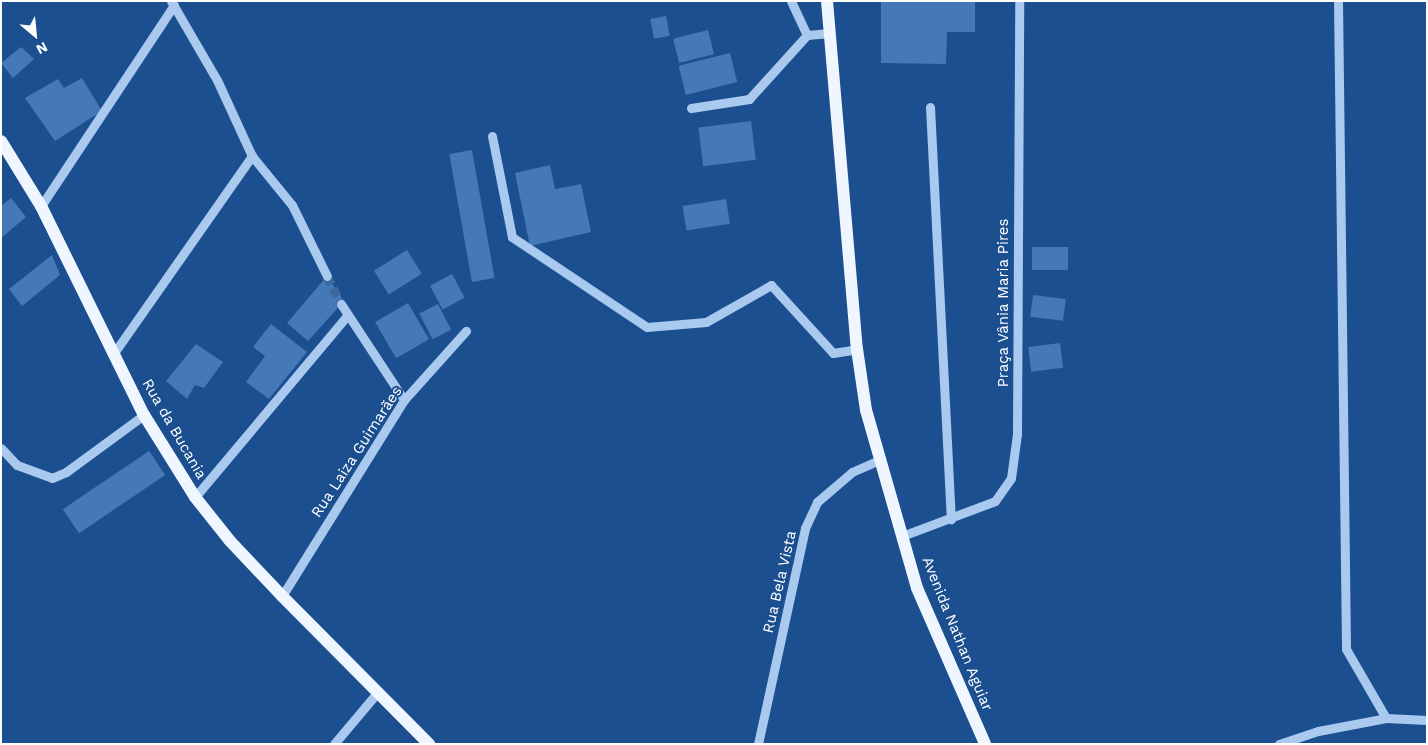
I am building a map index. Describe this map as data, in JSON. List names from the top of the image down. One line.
{"streets":{"main road":["Rua da Bucania","Avenida Nathan Aguiar"],"street":["Praça Vânia Maria Pires","Rua Laiza Guimarães","Rua Bela Vista"]},"crossings":[["Praça Vânia Maria Pires","Avenida Nathan Aguiar"],["Rua da Bucania","Rua Laiza Guimarães"],["Rua Bela Vista","Avenida Nathan Aguiar"]],"north":"bottom right"}
